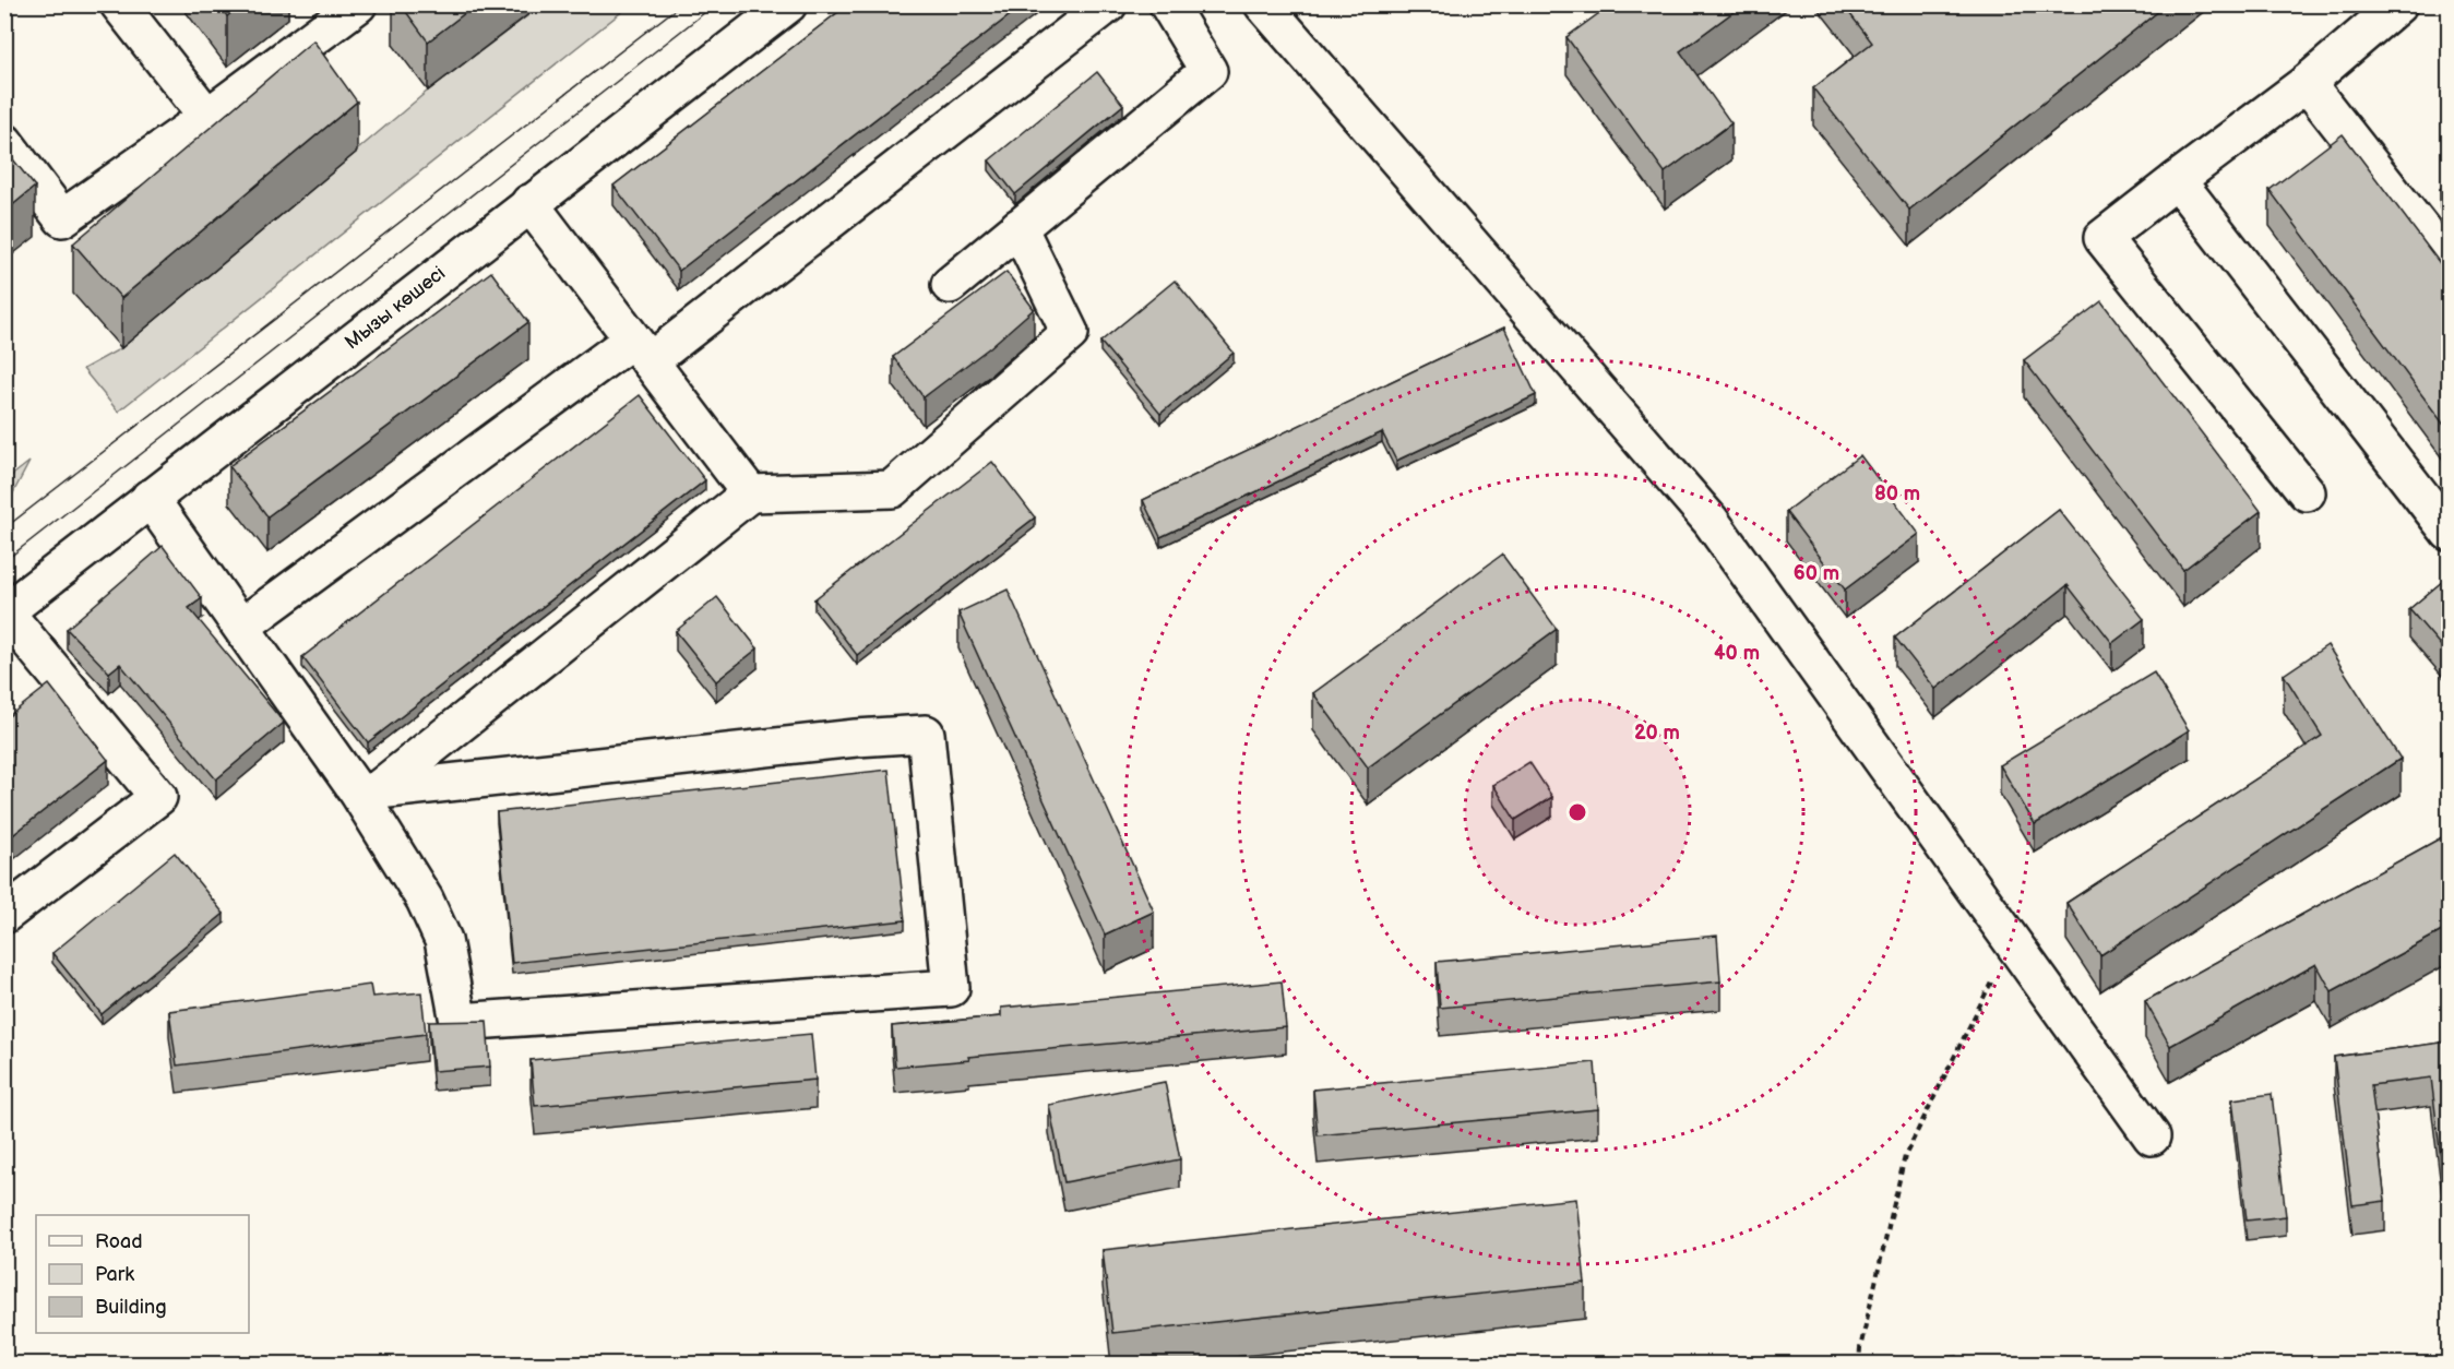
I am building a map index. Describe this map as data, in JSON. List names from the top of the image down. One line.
{"streets":{"street":["Мызы көшесі"]},"legend":["Road","Park","Building"],"rings":["80 m","60 m","40 m","20 m"]}
